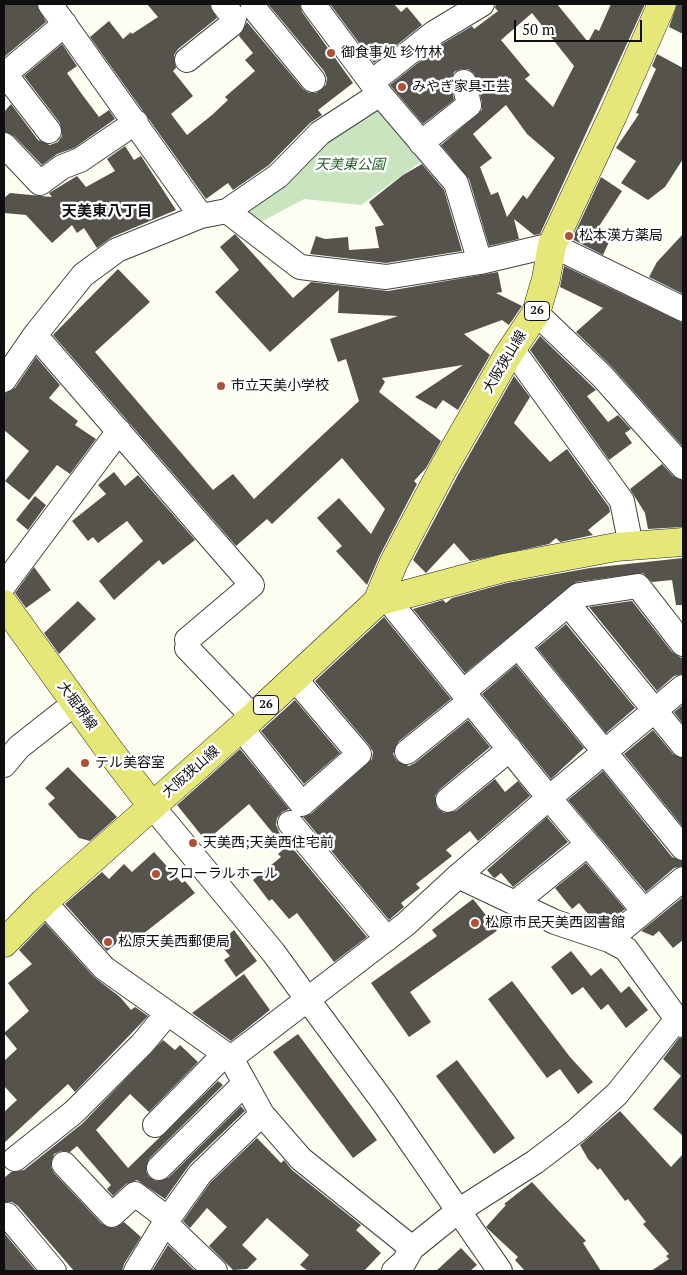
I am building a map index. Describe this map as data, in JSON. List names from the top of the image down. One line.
{"streets":{"main road":["26","大阪狭山線","大堀堺線"]},"crossings":[["大阪狭山線","大堀堺線"]],"districts":["天美東八丁目"],"parks":["天美東公園"],"places":["御食事処 珍竹林","みやぎ家具工芸","松本漢方薬局","市立天美小学校","テル美容室","天美西;天美西住宅前","フローラルホール","松原市民天美西図書館","松原天美西郵便局"],"scale_bar":"50 m"}
